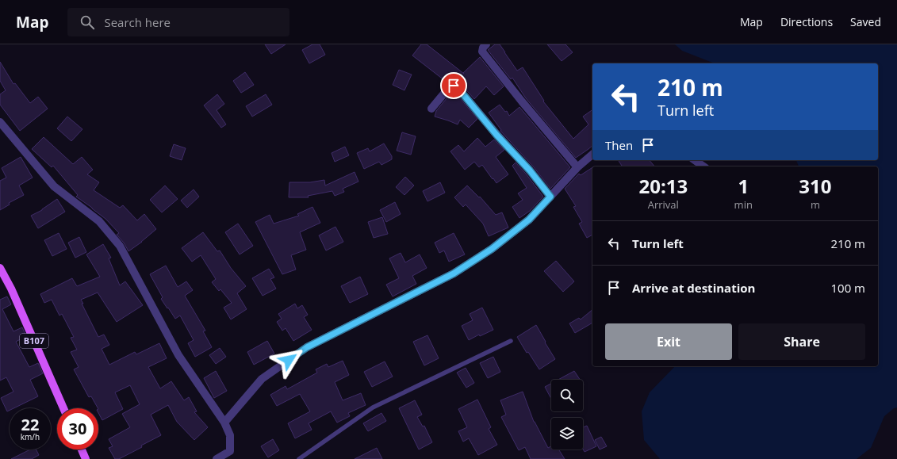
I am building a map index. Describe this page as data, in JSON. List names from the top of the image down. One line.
{"streets":{"main road":["B107"]},"page":{"header":"Map","search":"Search here","nav":["Map","Directions","Saved"],"turn":["210 m","Turn left"],"then":"Then","eta":["20:13","Arrival","1","min","310","m"],"list":[{"name":"Turn left","value":"210 m"},{"name":"Arrive at destination","value":"100 m"}],"buttons":["Exit","Share"],"speed":"22 km/h","limit":"30"}}
